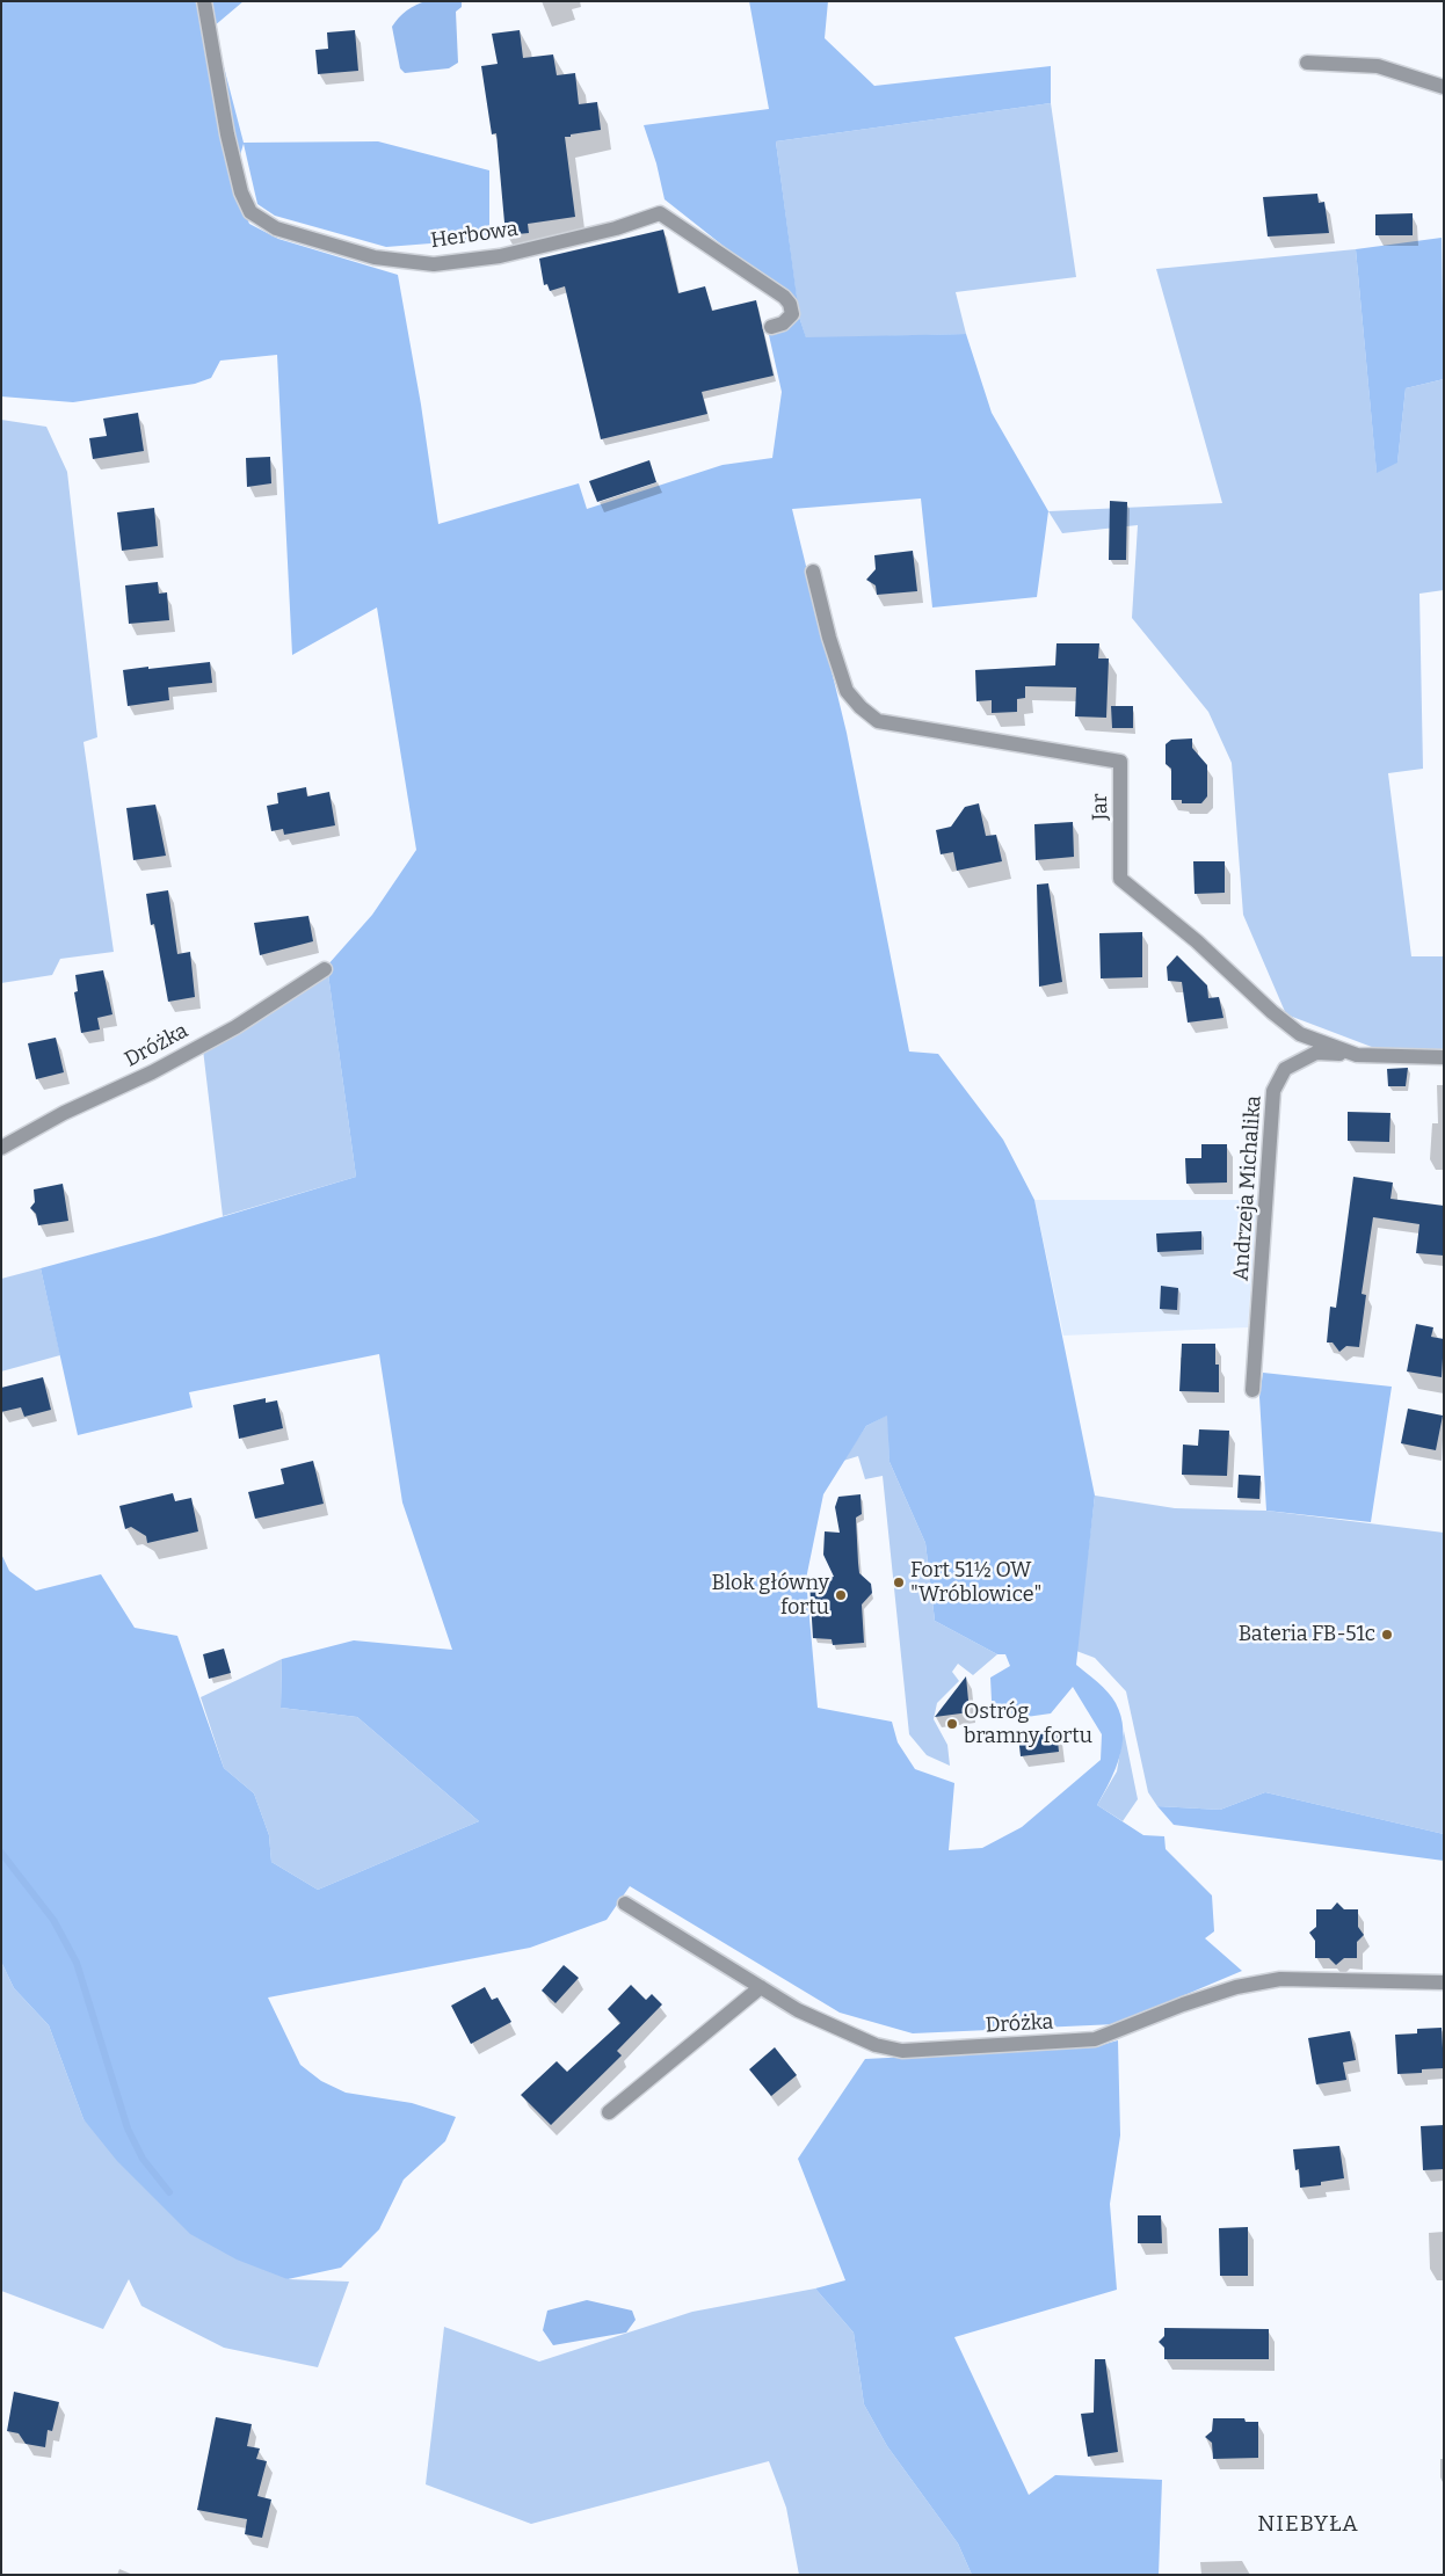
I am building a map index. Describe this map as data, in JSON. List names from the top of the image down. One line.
{"streets":{"street":["Herbowa","Jar","Dróżka","Andrzeja Michalika"]},"crossings":[["Jar","Andrzeja Michalika"]],"districts":["NIEBYŁA"],"places":["Fort 51½ OW \"Wróblowice\"","Blok główny fortu","Bateria FB-51c","Ostróg bramny fortu"]}
